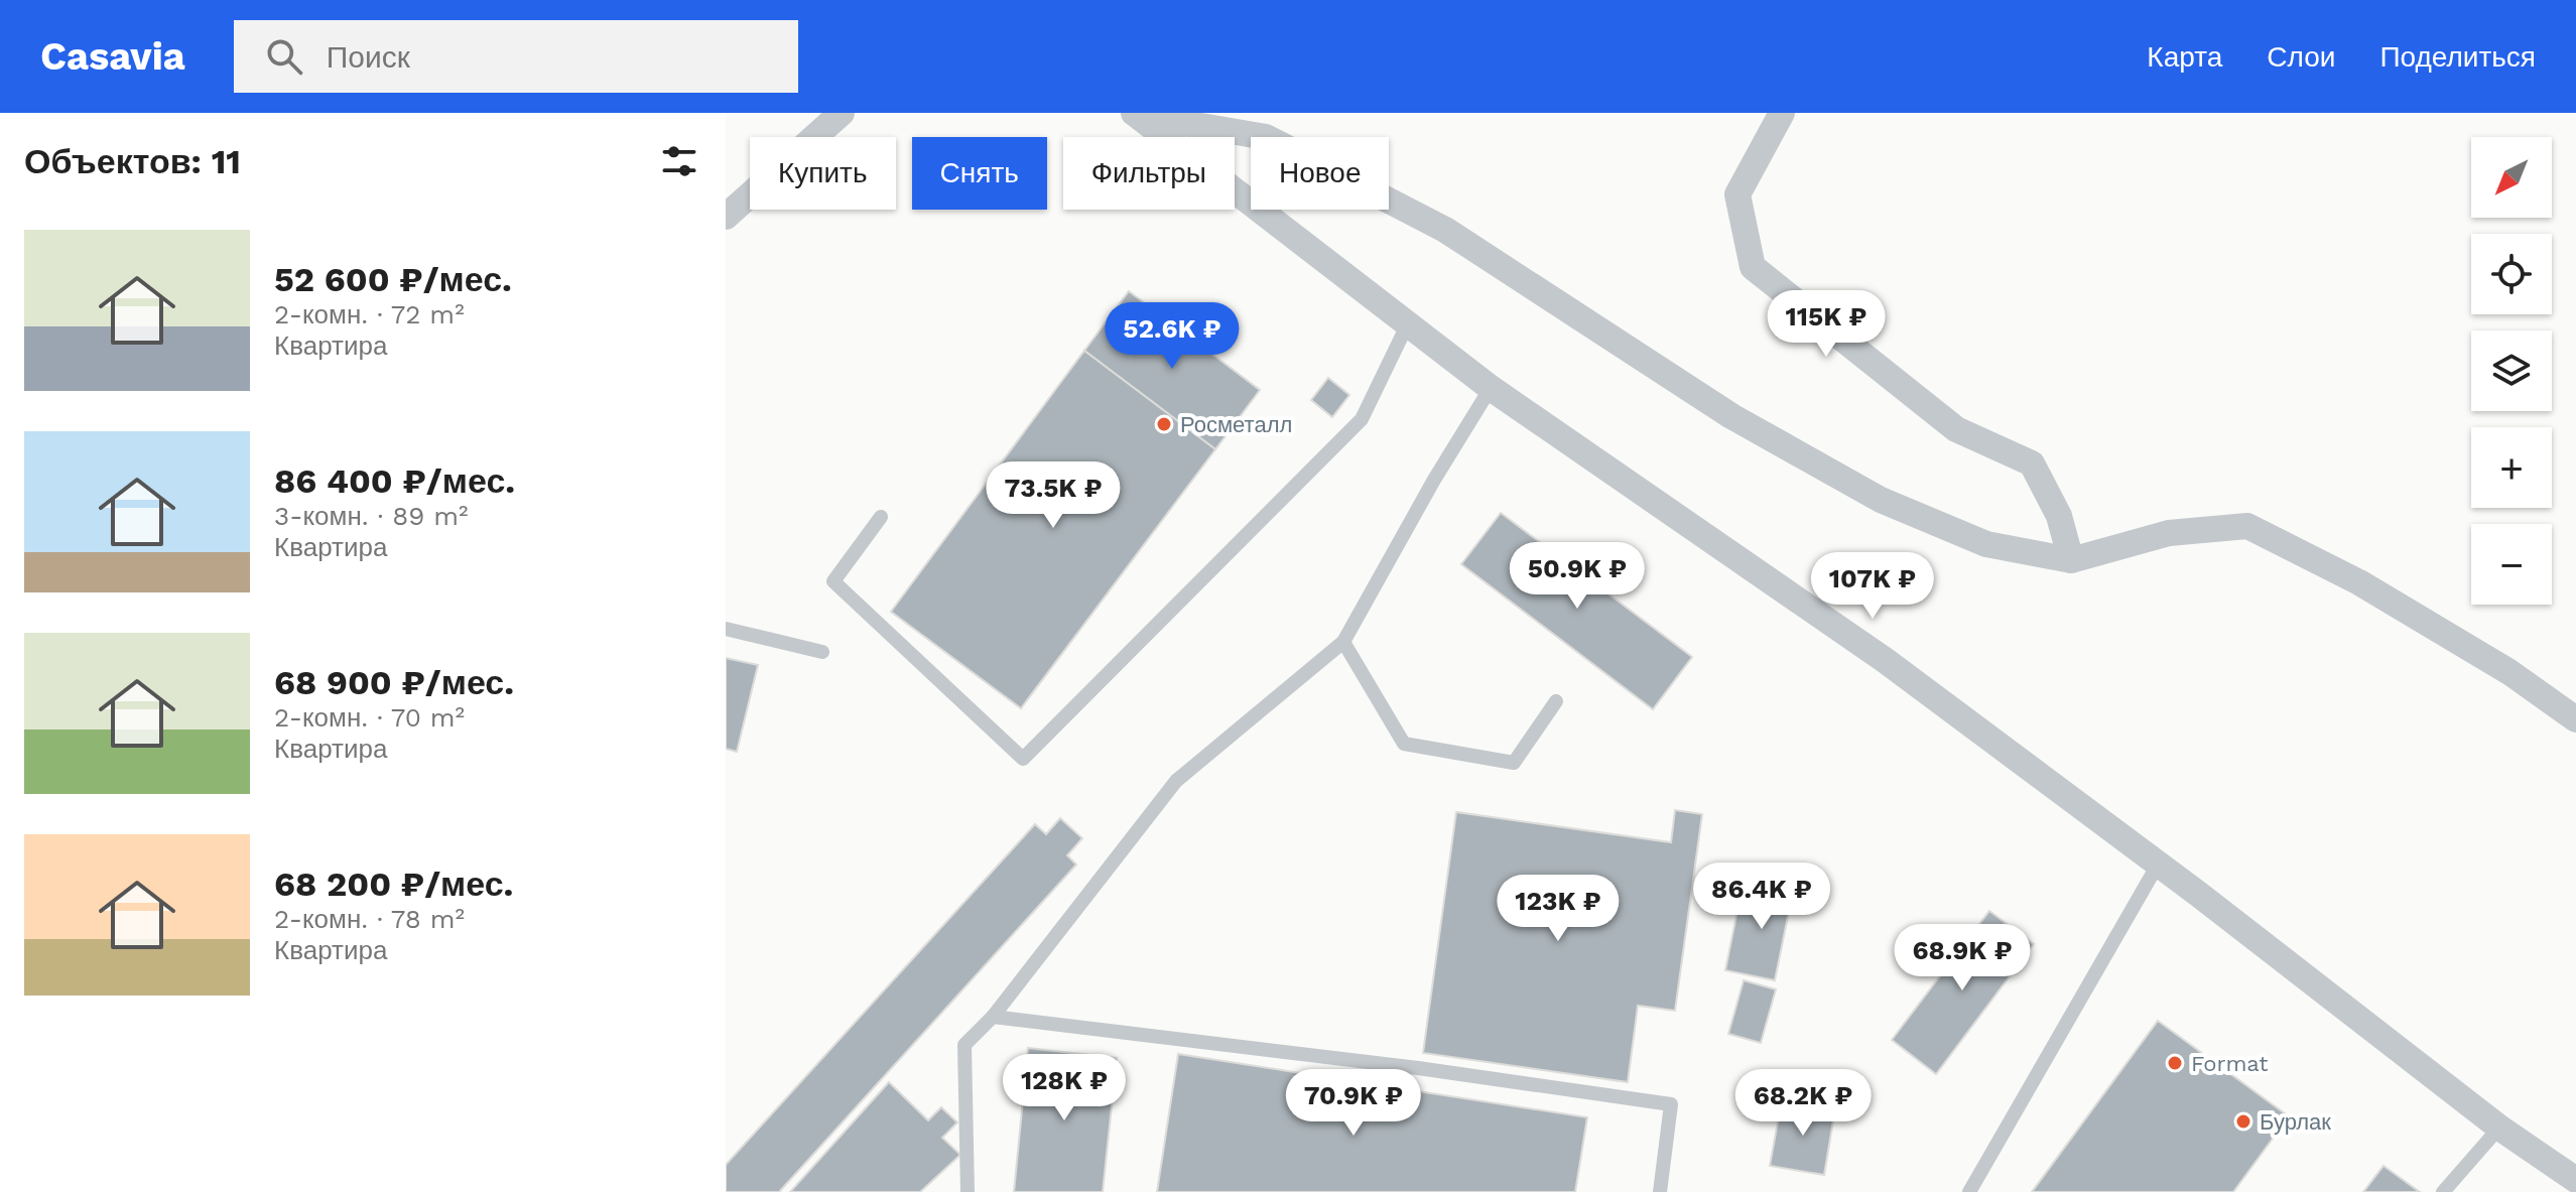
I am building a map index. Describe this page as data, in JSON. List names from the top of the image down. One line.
{"places":["Росметалл","Format","Бурлак"],"north":"bottom left","page":{"header":"Casavia","search":"Поиск","nav":["Карта","Слои","Поделиться"],"heading":"Объектов: 11","map_buttons":["+","−"],"chip":["Купить","Снять","Фильтры","Новое"],"list":[{"name":"52 600 ₽/мес.","note":"2-комн. · 72 m² · Квартира"},{"name":"86 400 ₽/мес.","note":"3-комн. · 89 m² · Квартира"},{"name":"68 900 ₽/мес.","note":"2-комн. · 70 m² · Квартира"},{"name":"68 200 ₽/мес.","note":"2-комн. · 78 m² · Квартира"}],"price":["115K ₽","52.6K ₽","73.5K ₽","50.9K ₽","107K ₽","86.4K ₽","123K ₽","68.9K ₽","128K ₽","70.9K ₽","68.2K ₽"]}}
